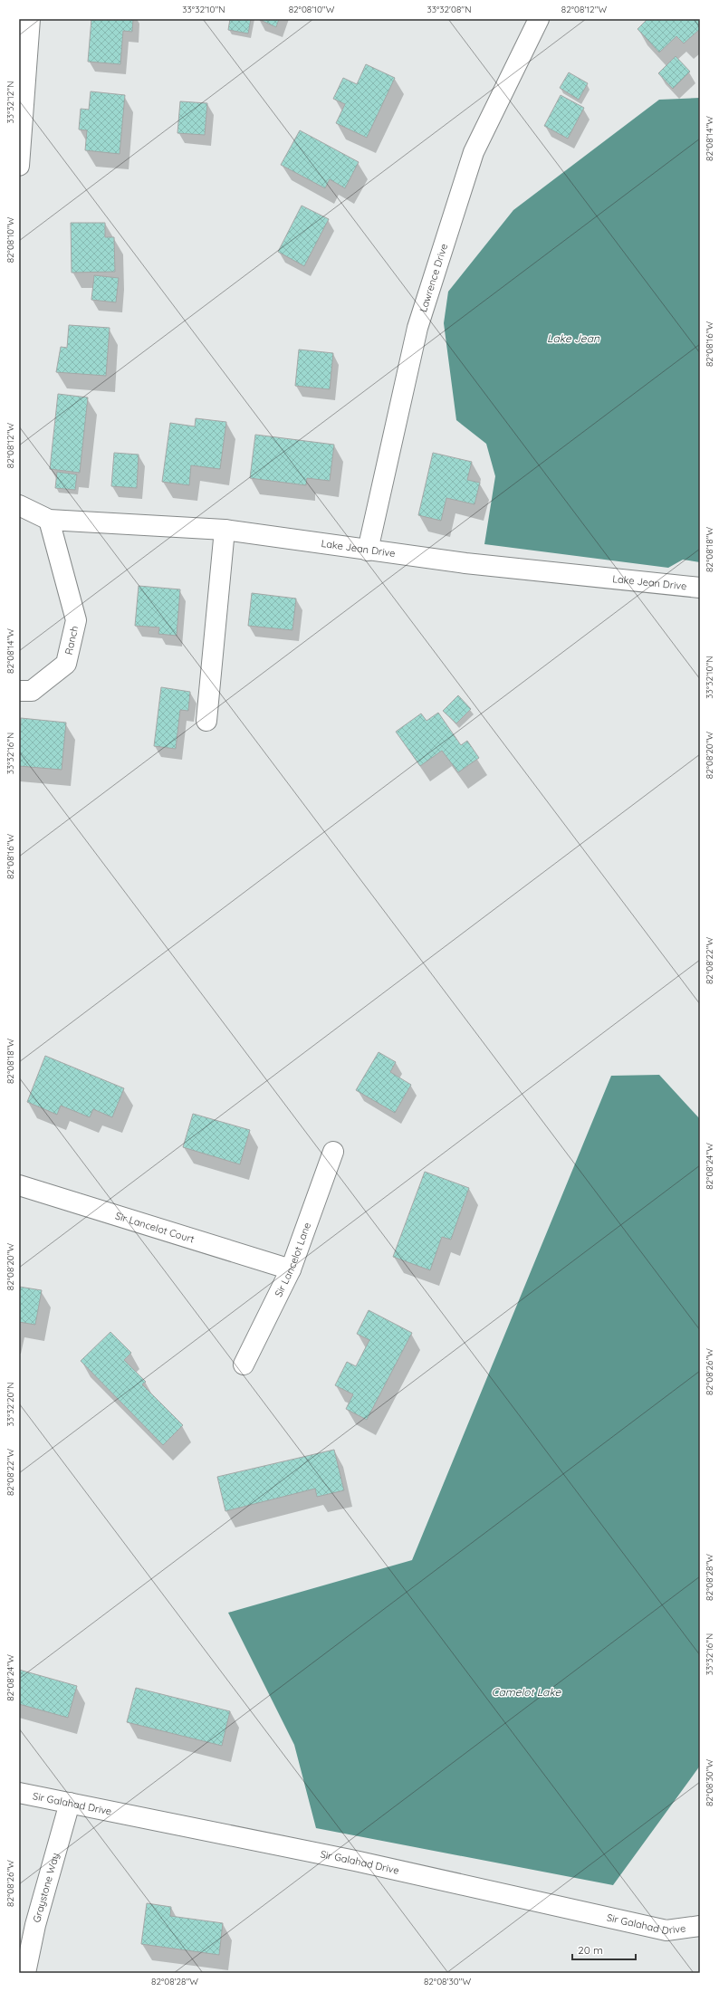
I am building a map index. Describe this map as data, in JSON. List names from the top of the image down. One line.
{"streets":{"street":["Lawrence Drive","Lake Jean Drive","Ranch","Sir Lancelot Court","Sir Lancelot Lane","Sir Galahad Drive","Graystone Way"]},"crossings":[["Lawrence Drive","Lake Jean Drive"],["Lake Jean Drive","Ranch"],["Sir Lancelot Court","Sir Lancelot Lane"],["Sir Galahad Drive","Graystone Way"]],"water":["Lake Jean","Camelot Lake"],"scale_bar":"20 m","coordinates":["33°32'10\"N","82°08'10\"W","33°32'08\"N","82°08'12\"W","33°32'12\"N","82°08'14\"W","82°08'16\"W","82°08'18\"W","33°32'16\"N","82°08'20\"W","82°08'22\"W","82°08'24\"W","82°08'26\"W","33°32'20\"N","82°08'28\"W","82°08'30\"W"]}
